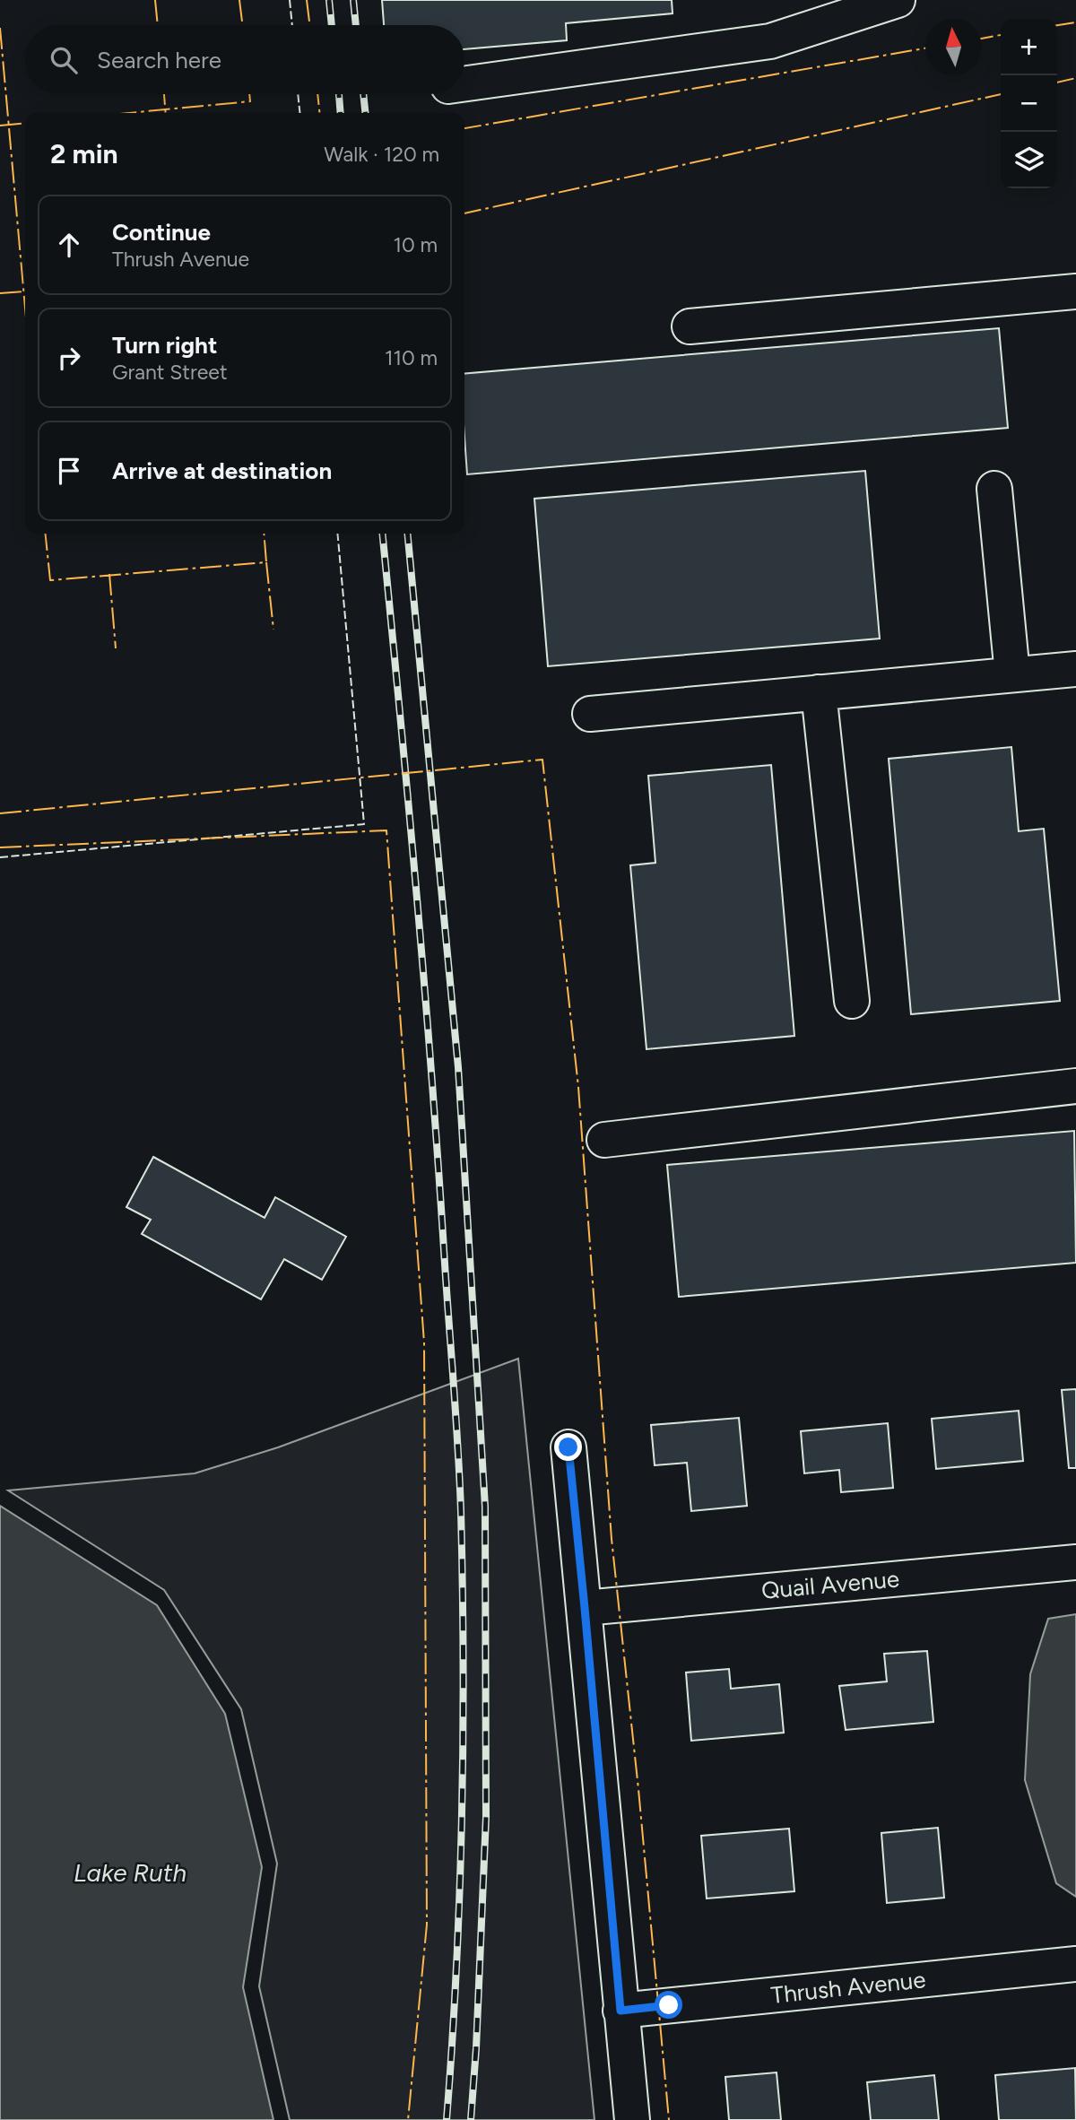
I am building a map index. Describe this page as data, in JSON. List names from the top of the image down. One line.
{"streets":{"street":["Quail Avenue","Thrush Avenue"]},"water":["Lake Ruth"],"north":"top","page":{"map_buttons":["+","−"],"search":"Search here","heading":["2 min","Walk · 120 m"],"list":[["Continue","Thrush Avenue","10 m"],["Turn right","Grant Street","110 m"],"Arrive at destination"]}}
